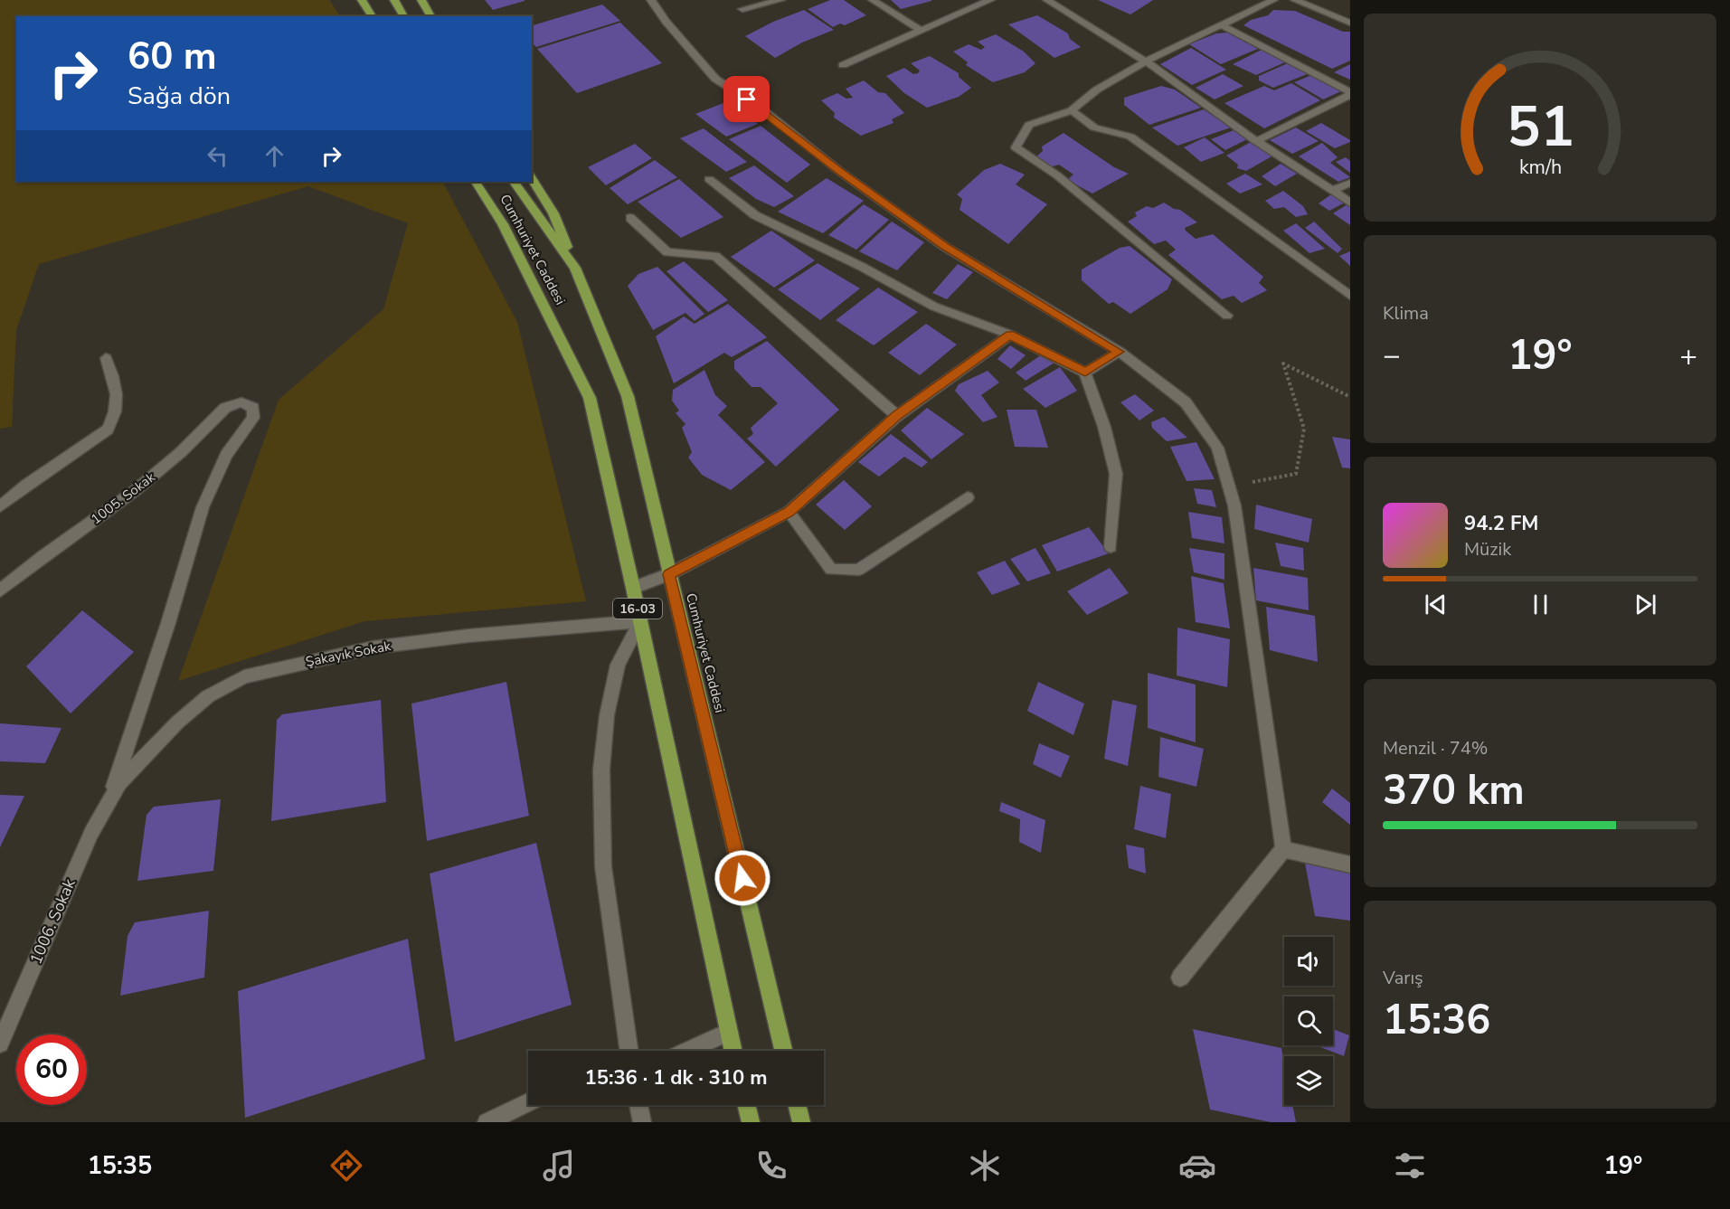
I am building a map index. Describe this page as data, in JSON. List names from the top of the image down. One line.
{"streets":{"main road":["Cumhuriyet Caddesi","16-03"],"street":["1005. Sokak","Şakayık Sokak","1006. Sokak"]},"crossings":[["Cumhuriyet Caddesi","Şakayık Sokak"],["1005. Sokak","Şakayık Sokak"],["1005. Sokak","1006. Sokak"],["Şakayık Sokak","1006. Sokak"]],"page":{"turn":["60 m","Sağa dön"],"tile":["Klima",["Menzil · 74%","370 km"],["Varış","15:36"]],"heat":["−","19°","+"],"song":["94.2 FM","Müzik"],"limit":"60","trip":"15:36 · 1 dk · 310 m","tabs":["15:35","19°"],"gauge":["51","km/h"]}}
